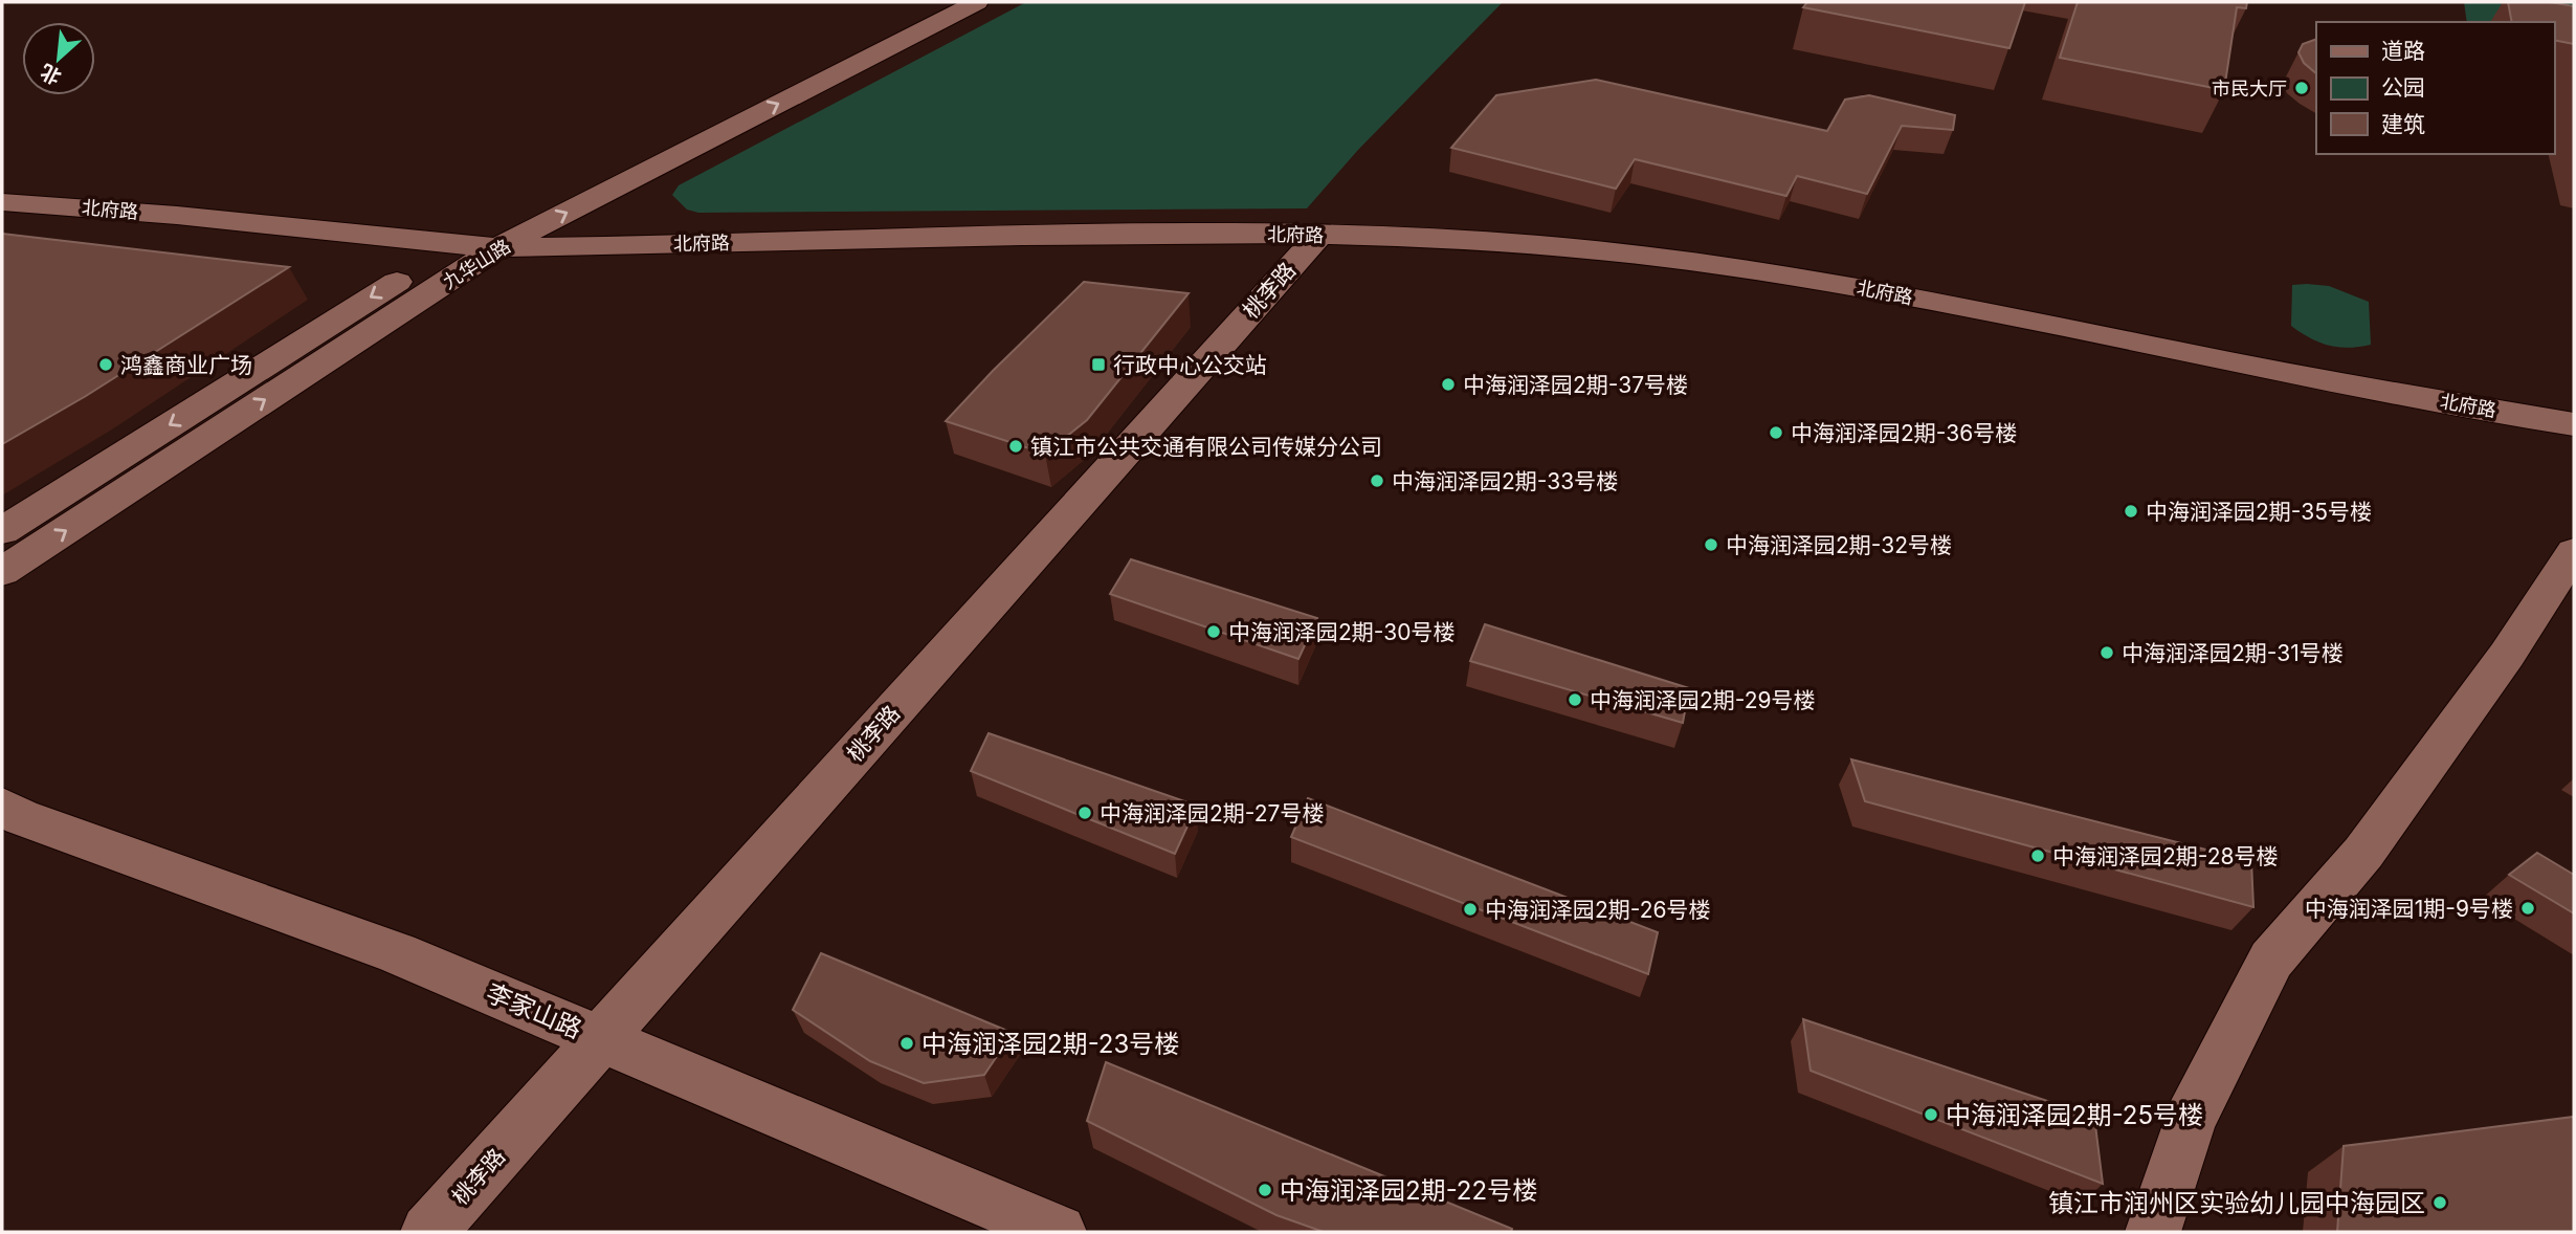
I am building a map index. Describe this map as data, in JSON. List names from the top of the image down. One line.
{"streets":{"main road":["北府路","九华山路","桃李路","李家山路"]},"crossings":[["北府路","九华山路"],["北府路","桃李路"],["桃李路","李家山路"]],"places":{"other":["市民大厅","鸿鑫商业广场","中海润泽园2期-37号楼","中海润泽园2期-36号楼","镇江市公共交通有限公司传媒分公司","中海润泽园2期-33号楼","中海润泽园2期-35号楼","中海润泽园2期-32号楼","中海润泽园2期-30号楼","中海润泽园2期-31号楼","中海润泽园2期-29号楼","中海润泽园2期-27号楼","中海润泽园2期-28号楼","中海润泽园1期-9号楼","中海润泽园2期-26号楼","中海润泽园2期-23号楼","中海润泽园2期-25号楼","中海润泽园2期-22号楼","镇江市润州区实验幼儿园中海园区"],"transit":["行政中心公交站"]},"legend":["道路","公园","建筑"],"north":"bottom left"}
